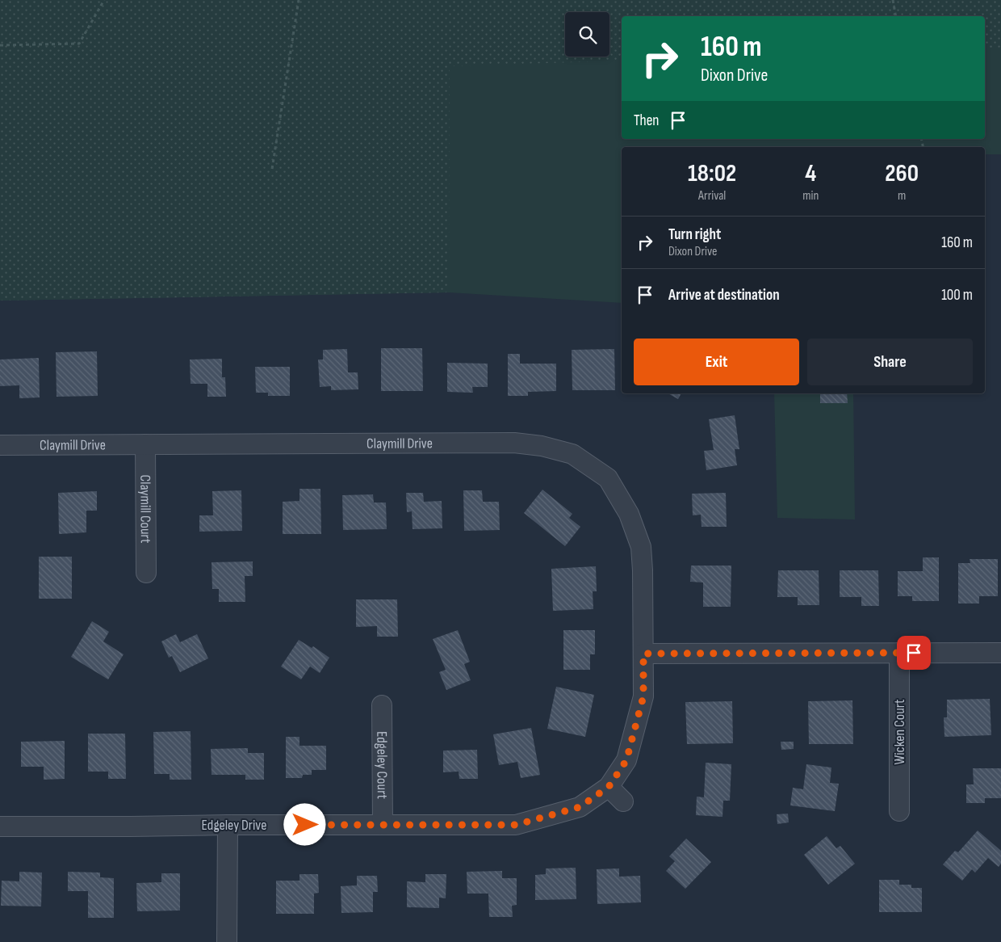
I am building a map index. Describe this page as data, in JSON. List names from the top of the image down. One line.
{"streets":{"street":["Claymill Drive","Claymill Court","Wicken Court","Edgeley Court","Edgeley Drive"]},"crossings":[["Claymill Drive","Claymill Court"],["Claymill Drive","Edgeley Drive"],["Edgeley Court","Edgeley Drive"]],"page":{"turn":["160 m","Dixon Drive"],"then":"Then","eta":["18:02","Arrival","4","min","260","m"],"list":[{"name":"Turn right","note":"Dixon Drive","value":"160 m"},{"name":"Arrive at destination","value":"100 m"}],"buttons":["Exit","Share"]}}
